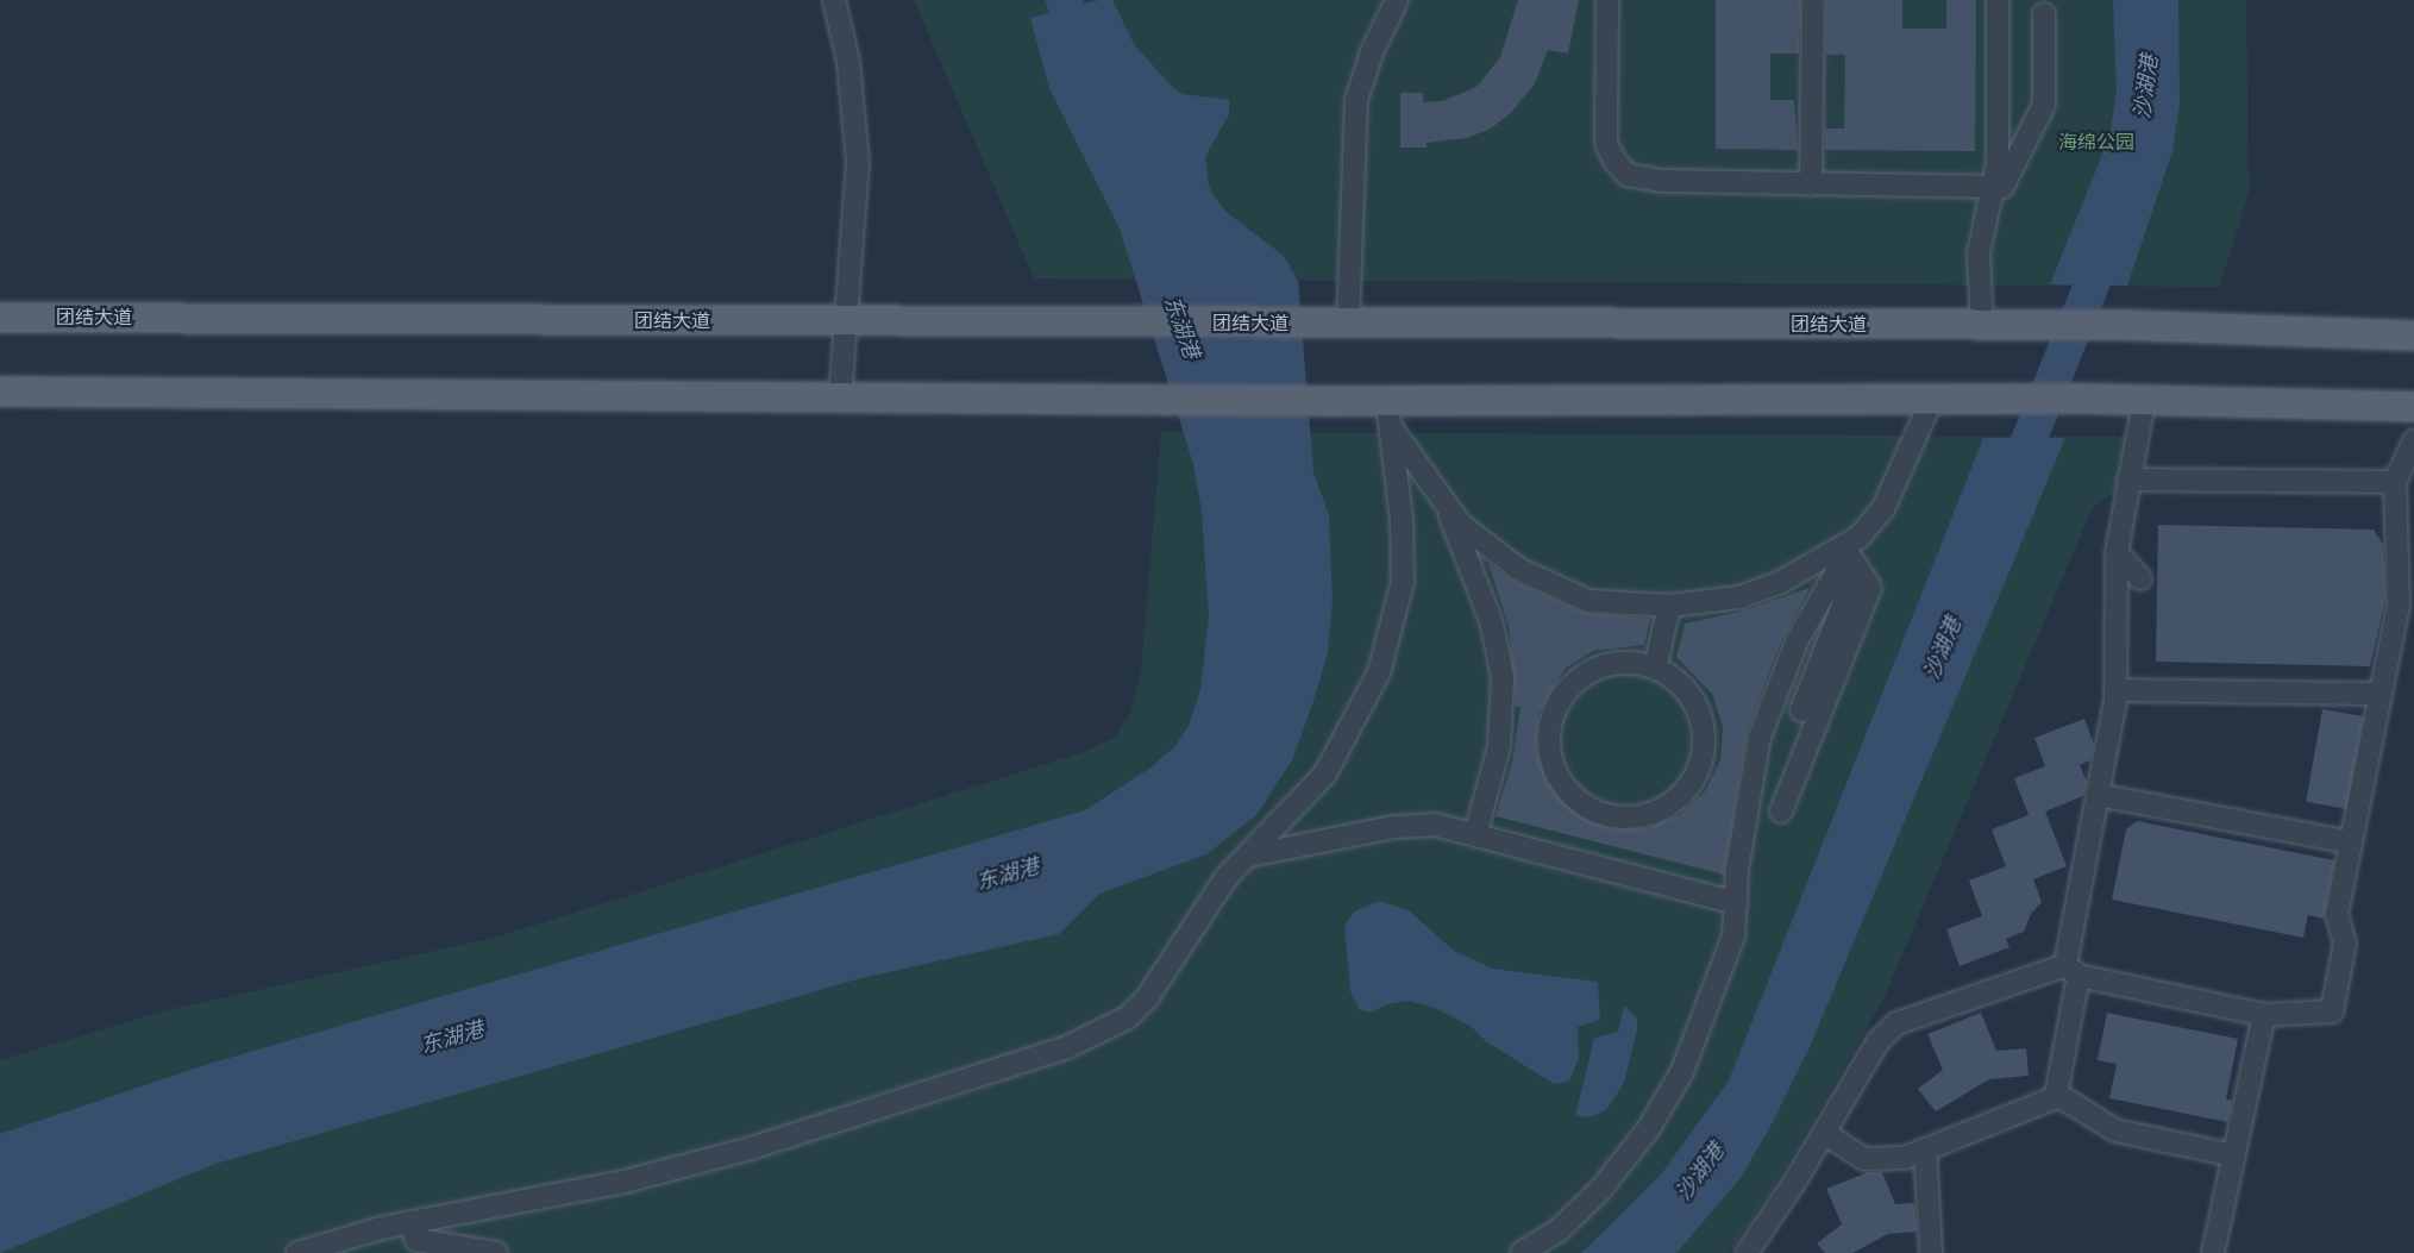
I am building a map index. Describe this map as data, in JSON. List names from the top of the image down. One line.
{"streets":{"main road":["团结大道"]},"water":["沙湖港","东湖港"],"parks":["海绵公园"]}
